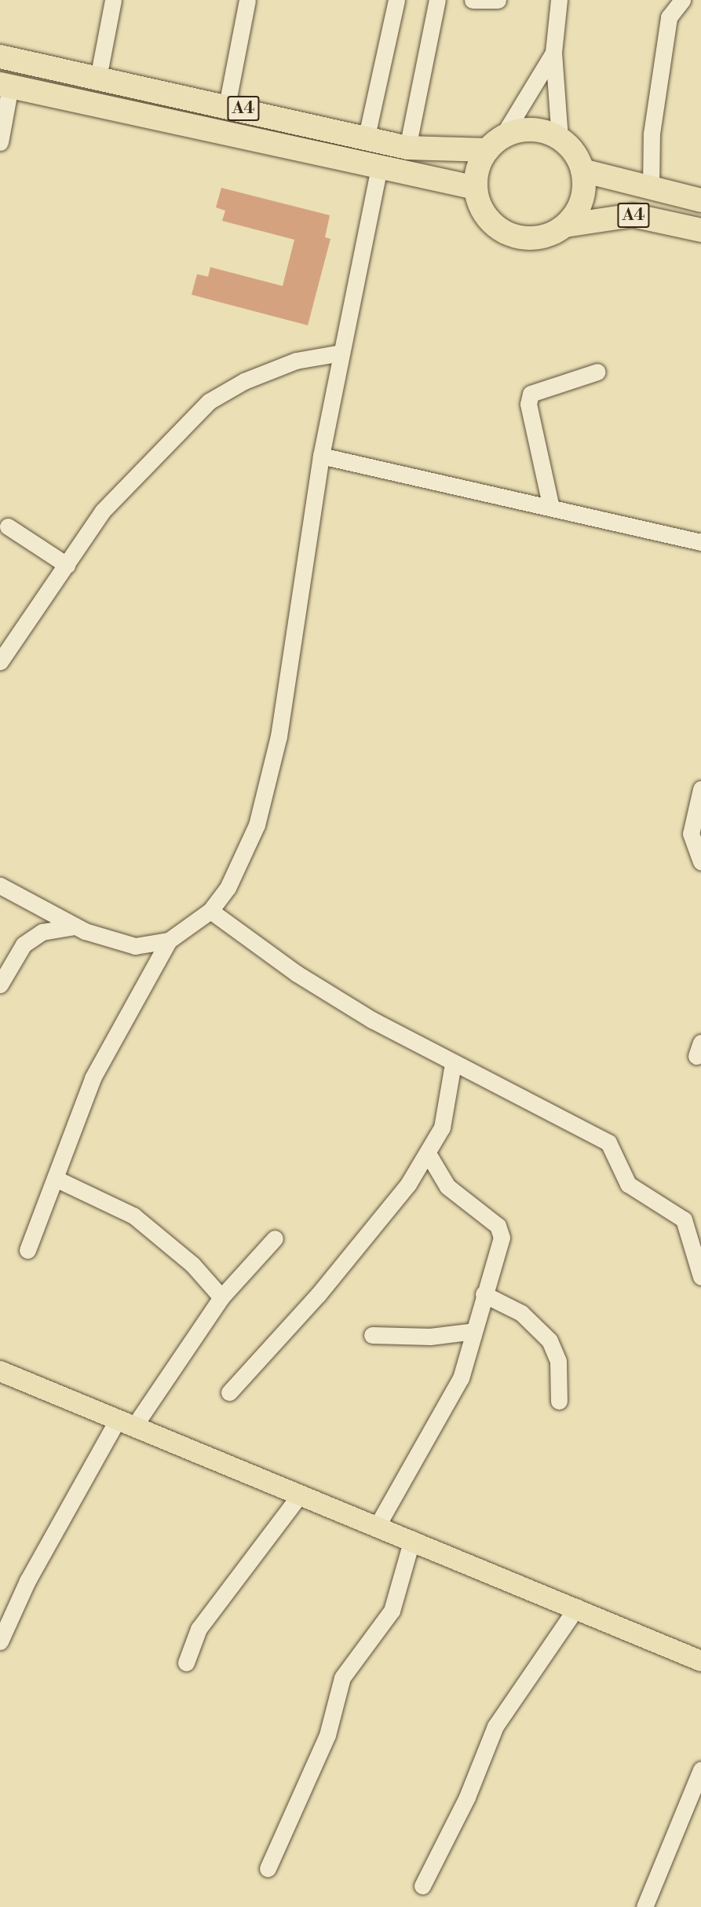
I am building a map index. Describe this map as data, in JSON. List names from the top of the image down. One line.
{"streets":{"highway":["A4"]}}
